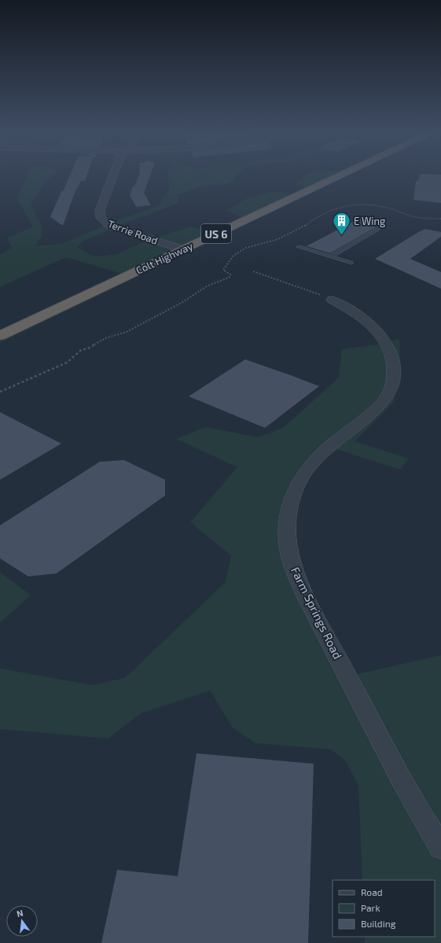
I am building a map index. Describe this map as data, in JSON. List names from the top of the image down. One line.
{"streets":{"highway":["US 6","Colt Highway"],"street":["Terrie Road","Farm Springs Road"]},"crossings":[["Terrie Road","Colt Highway"]],"places":{"building":["E Wing"]},"legend":["Road","Park","Building"],"north":"top"}
